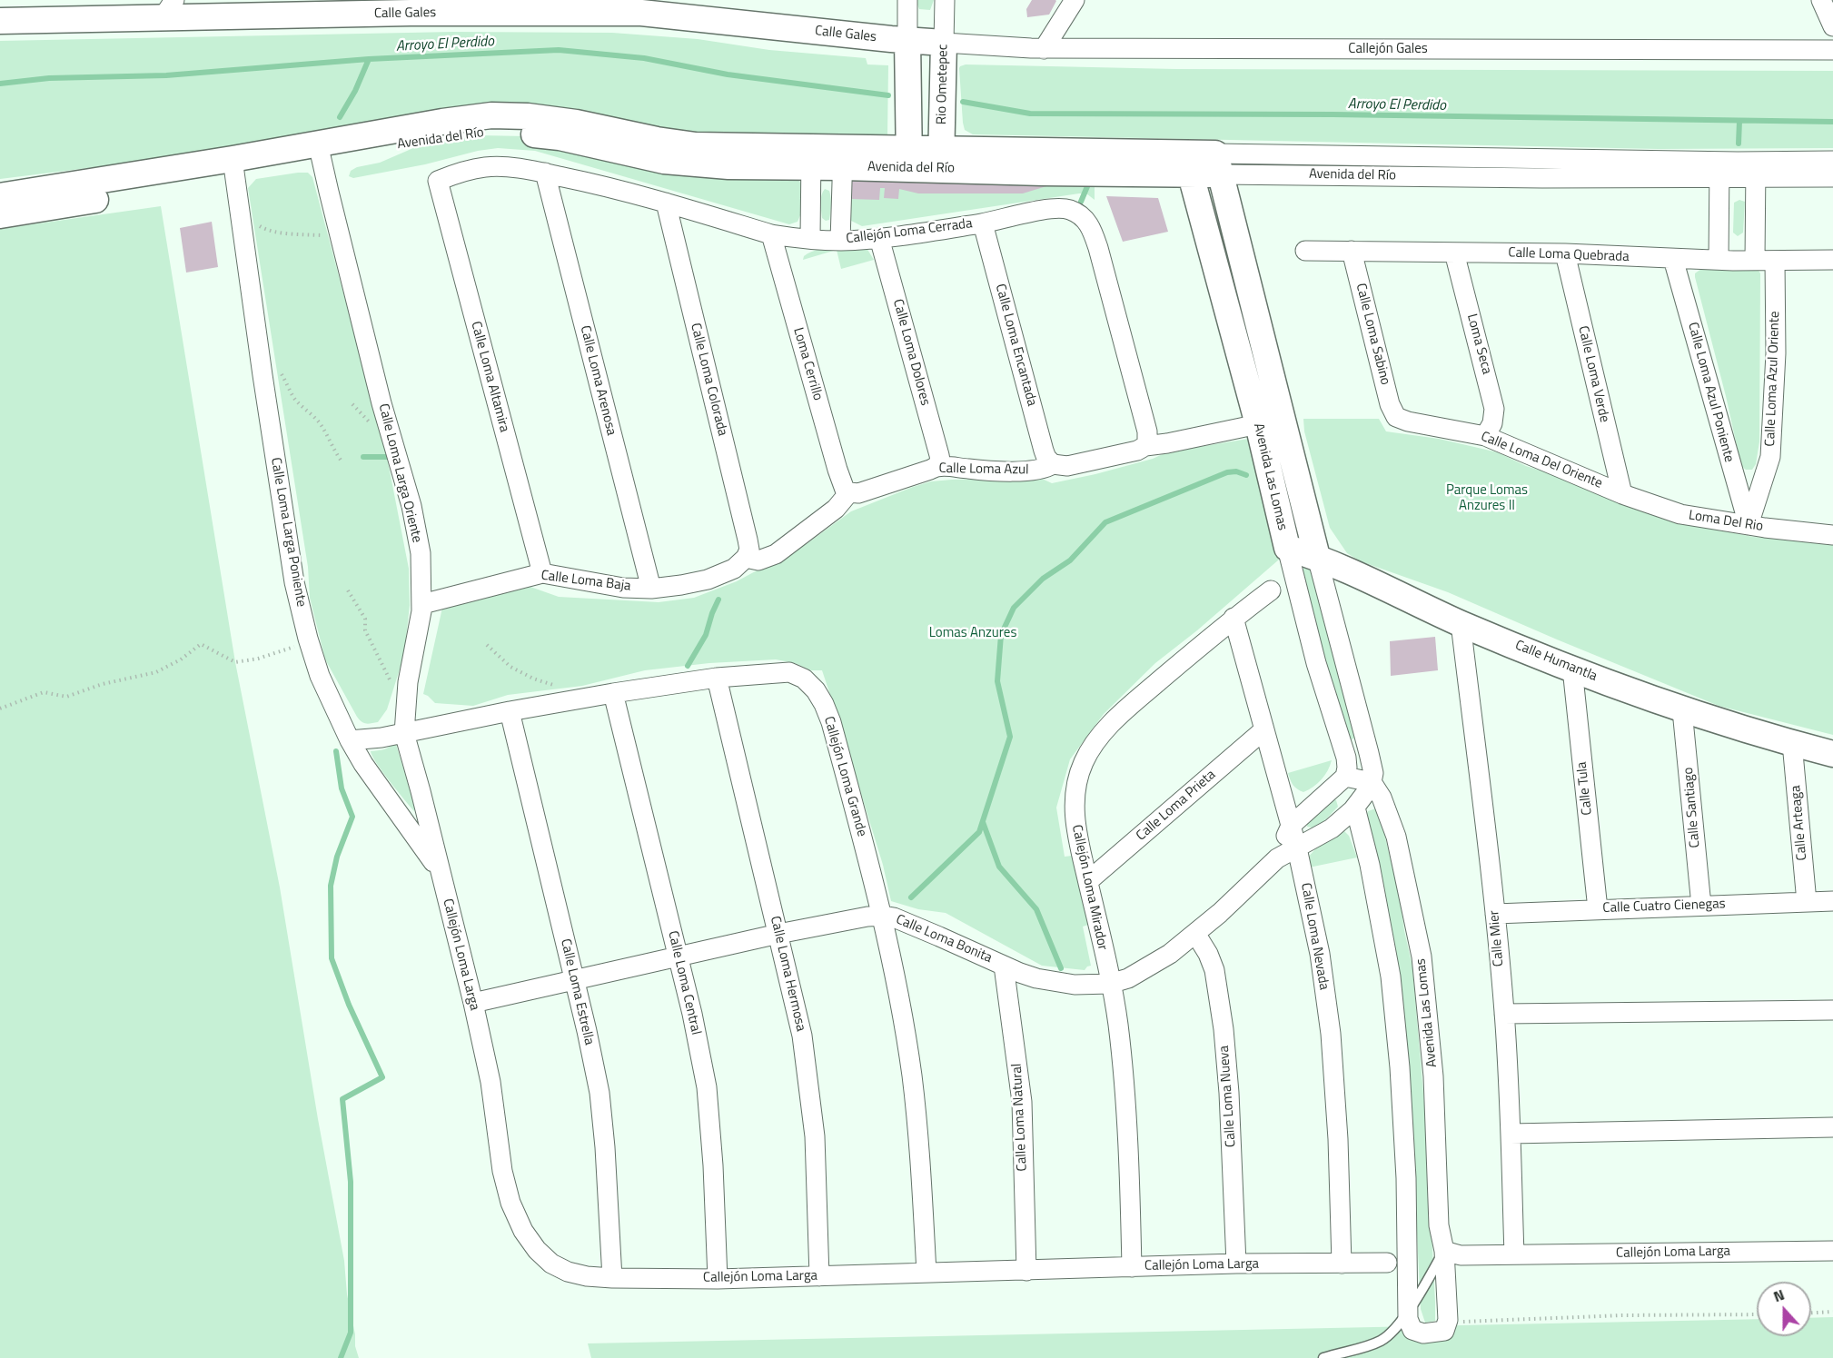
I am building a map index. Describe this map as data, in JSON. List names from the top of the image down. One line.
{"streets":{"street":["Calle Gales","Callejón Gales","Rio Ometepec","Avenida del Río","Callejón Loma Cerrada","Calle Loma Quebrada","Calle Loma Sabino","Loma Seca","Calle Loma Encantada","Calle Loma Dolores","Loma Cerrillo","Calle Loma Verde","Calle Loma Altamira","Calle Loma Azul Oriente","Calle Loma Colorada","Calle Loma Arenosa","Calle Loma Azul Poniente","Calle Loma Del Oriente","Calle Loma Azul","Calle Loma Larga Oriente","Avenida Las Lomas","Loma Del Rio","Calle Loma Larga Poniente","Calle Loma Baja","Calle Humantla","Callejón Loma Grande","Calle Tula","Calle Loma Prieta","Calle Santiago","Calle Arteaga","Callejón Loma Mirador","Calle Cuatro Cienegas","Calle Loma Nevada","Calle Mier","Calle Loma Bonita","Callejón Loma Larga","Calle Loma Hermosa","Calle Loma Central","Calle Loma Estrella","Calle Loma Nueva","Calle Loma Natural"]},"crossings":[["Calle Gales","Callejón Gales"],["Calle Gales","Rio Ometepec"],["Callejón Gales","Rio Ometepec"],["Rio Ometepec","Avenida del Río"],["Avenida del Río","Calle Loma Larga Oriente"],["Avenida del Río","Avenida Las Lomas"],["Avenida del Río","Calle Loma Larga Poniente"],["Callejón Loma Cerrada","Calle Loma Encantada"],["Callejón Loma Cerrada","Calle Loma Dolores"],["Callejón Loma Cerrada","Loma Cerrillo"],["Callejón Loma Cerrada","Calle Loma Altamira"],["Callejón Loma Cerrada","Calle Loma Colorada"],["Callejón Loma Cerrada","Calle Loma Arenosa"],["Calle Loma Quebrada","Calle Loma Sabino"],["Calle Loma Quebrada","Loma Seca"],["Calle Loma Quebrada","Calle Loma Verde"],["Calle Loma Quebrada","Calle Loma Azul Oriente"],["Calle Loma Quebrada","Calle Loma Azul Poniente"],["Calle Loma Sabino","Calle Loma Del Oriente"],["Loma Seca","Calle Loma Del Oriente"],["Calle Loma Encantada","Calle Loma Azul"],["Calle Loma Dolores","Calle Loma Azul"],["Loma Cerrillo","Calle Loma Azul"],["Calle Loma Verde","Calle Loma Del Oriente"],["Calle Loma Verde","Loma Del Rio"],["Calle Loma Altamira","Calle Loma Baja"],["Calle Loma Azul Oriente","Calle Loma Azul Poniente"],["Calle Loma Azul Oriente","Loma Del Rio"],["Calle Loma Colorada","Calle Loma Baja"],["Calle Loma Arenosa","Calle Loma Baja"],["Calle Loma Azul Poniente","Loma Del Rio"],["Calle Loma Del Oriente","Loma Del Rio"],["Calle Loma Larga Oriente","Calle Loma Larga Poniente"],["Calle Loma Larga Oriente","Calle Loma Baja"],["Calle Loma Larga Oriente","Callejón Loma Grande"],["Calle Loma Larga Oriente","Callejón Loma Larga"],["Avenida Las Lomas","Calle Humantla"],["Avenida Las Lomas","Calle Loma Bonita"],["Avenida Las Lomas","Callejón Loma Larga"],["Calle Loma Larga Poniente","Callejón Loma Grande"],["Calle Loma Larga Poniente","Callejón Loma Larga"],["Calle Humantla","Calle Tula"],["Calle Humantla","Calle Santiago"],["Calle Humantla","Calle Arteaga"],["Calle Humantla","Calle Mier"],["Callejón Loma Grande","Calle Loma Bonita"],["Callejón Loma Grande","Callejón Loma Larga"],["Callejón Loma Grande","Calle Loma Hermosa"],["Callejón Loma Grande","Calle Loma Central"],["Callejón Loma Grande","Calle Loma Estrella"],["Calle Tula","Calle Cuatro Cienegas"],["Calle Loma Prieta","Callejón Loma Mirador"],["Calle Loma Prieta","Calle Loma Nevada"],["Calle Santiago","Calle Cuatro Cienegas"],["Calle Arteaga","Calle Cuatro Cienegas"],["Callejón Loma Mirador","Calle Loma Nevada"],["Callejón Loma Mirador","Calle Loma Bonita"],["Callejón Loma Mirador","Callejón Loma Larga"],["Calle Cuatro Cienegas","Calle Mier"],["Calle Loma Nevada","Calle Loma Bonita"],["Calle Loma Nevada","Callejón Loma Larga"],["Calle Mier","Callejón Loma Larga"],["Calle Loma Bonita","Callejón Loma Larga"],["Calle Loma Bonita","Calle Loma Hermosa"],["Calle Loma Bonita","Calle Loma Central"],["Calle Loma Bonita","Calle Loma Estrella"],["Calle Loma Bonita","Calle Loma Nueva"],["Calle Loma Bonita","Calle Loma Natural"],["Callejón Loma Larga","Calle Loma Hermosa"],["Callejón Loma Larga","Calle Loma Central"],["Callejón Loma Larga","Calle Loma Estrella"],["Callejón Loma Larga","Calle Loma Nueva"],["Callejón Loma Larga","Calle Loma Natural"]],"water":["Arroyo El Perdido"],"parks":["Parque Lomas Anzures II","Lomas Anzures"],"north":"top"}
